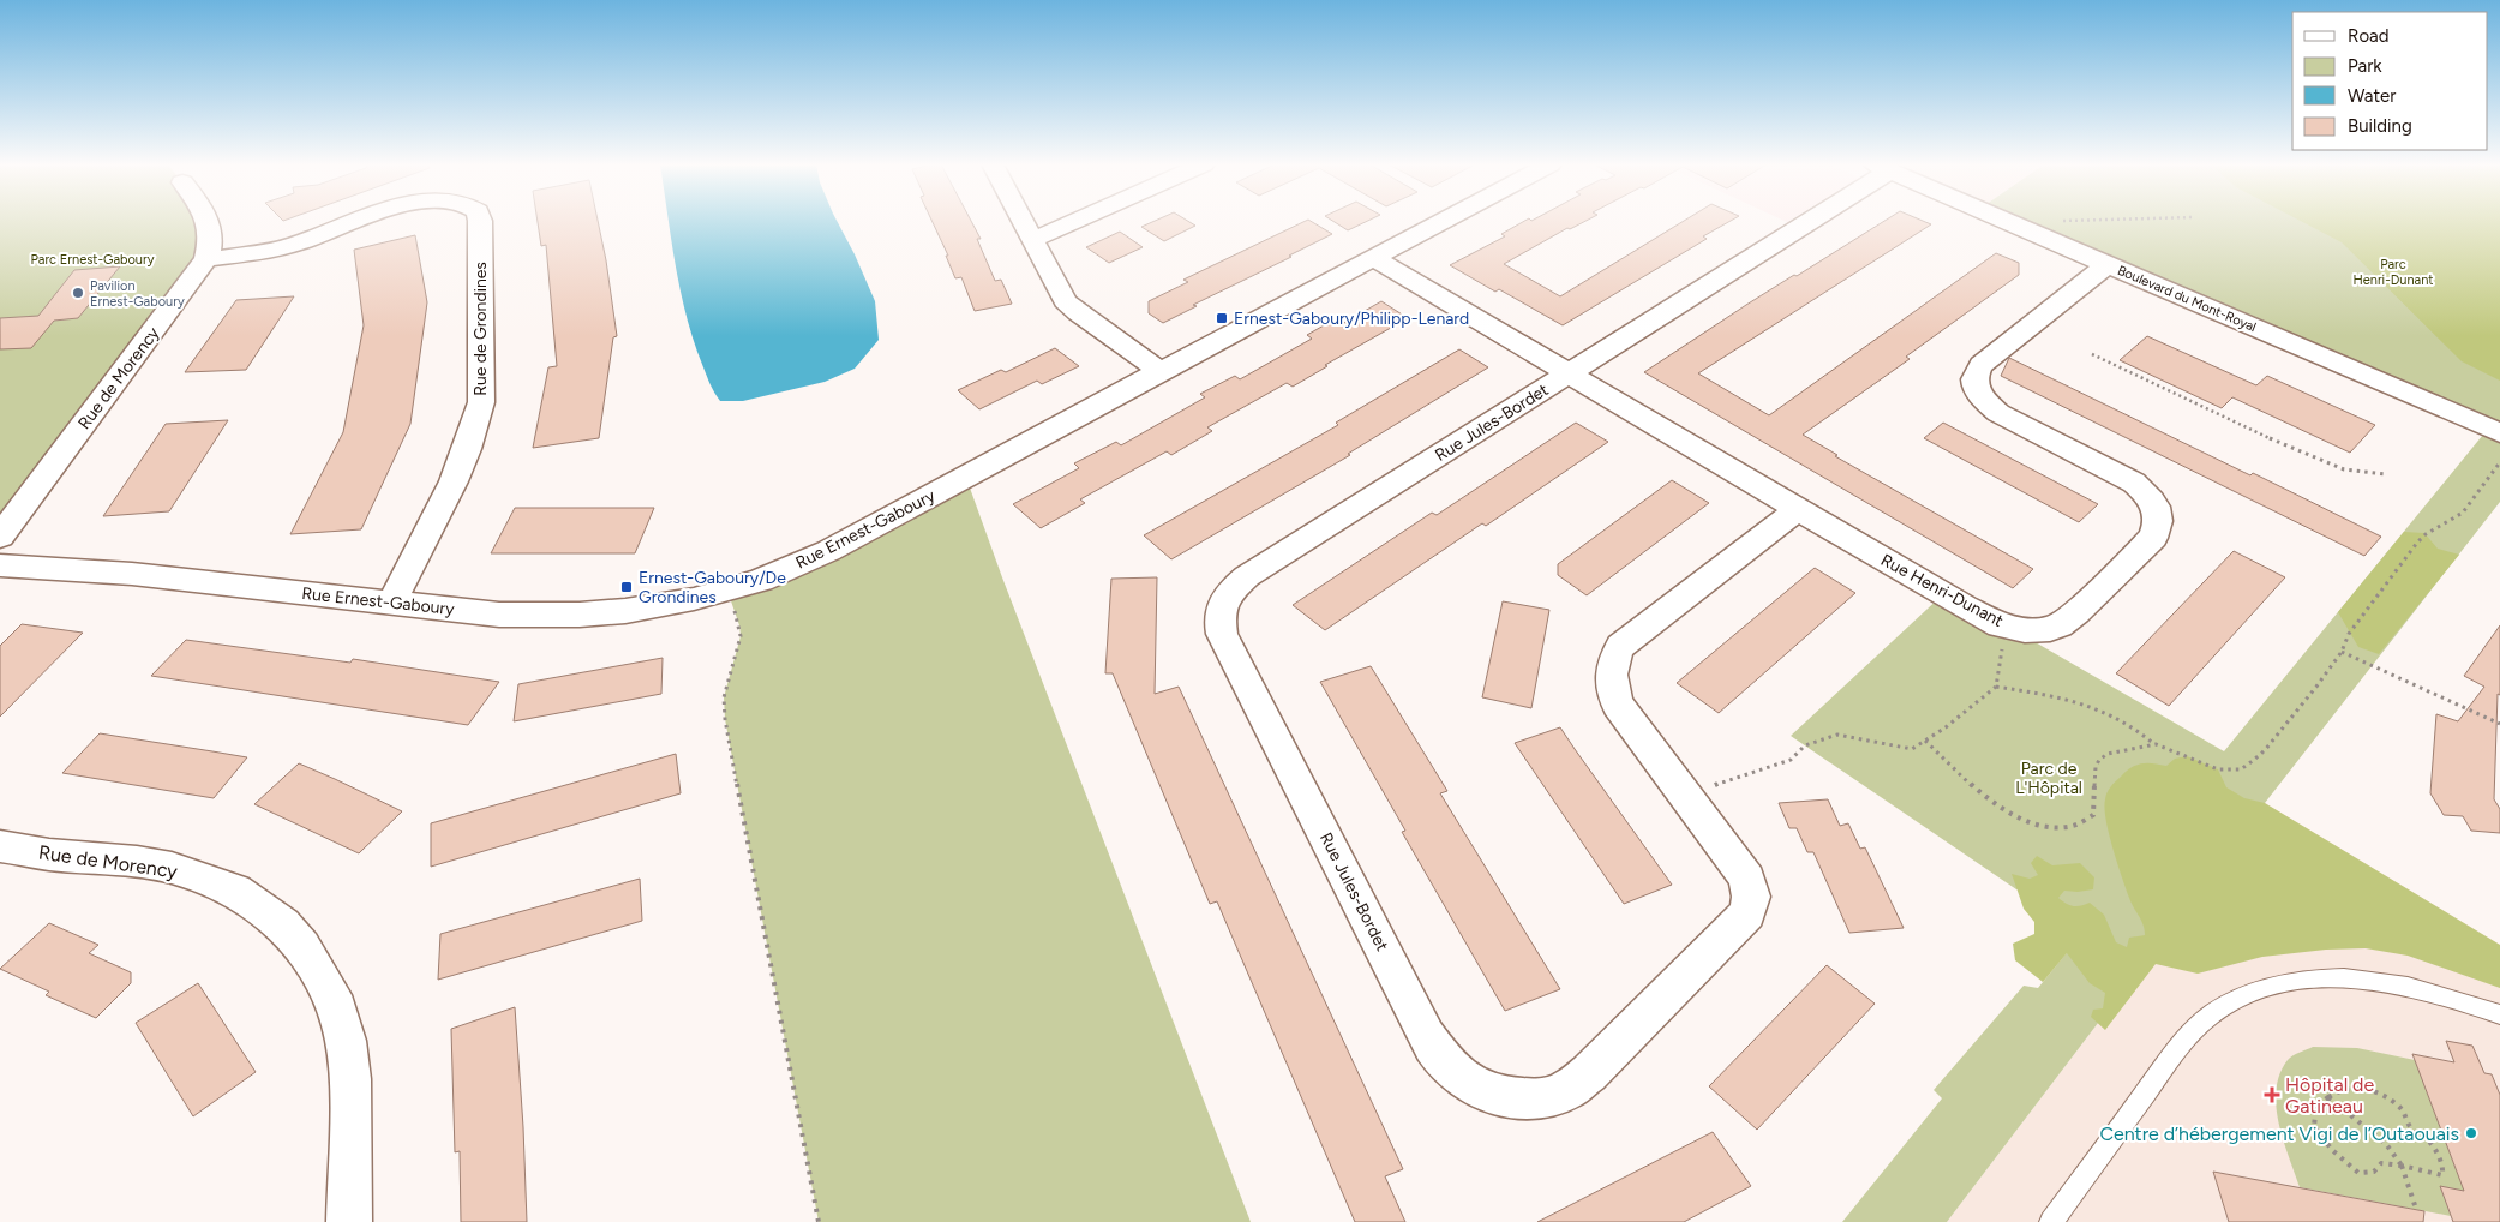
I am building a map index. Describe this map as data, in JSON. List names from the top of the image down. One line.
{"streets":{"street":["Boulevard du Mont-Royal","Rue de Grondines","Rue de Morency","Rue Jules-Bordet","Rue Ernest-Gaboury","Rue Henri-Dunant"]},"crossings":[["Boulevard du Mont-Royal","Rue Henri-Dunant"],["Rue de Grondines","Rue de Morency"],["Rue de Grondines","Rue Ernest-Gaboury"],["Rue Jules-Bordet","Rue Henri-Dunant"],["Rue Ernest-Gaboury","Rue Henri-Dunant"]],"parks":["Parc Ernest-Gaboury","Parc Henri-Dunant","Parc de L'Hôpital"],"places":{"other":["Pavilion Ernest-Gaboury","Centre d’hébergement Vigi de l’Outaouais"],"transit":["Ernest-Gaboury/Philipp-Lenard","Ernest-Gaboury/De Grondines"],"health":["Hôpital de Gatineau"]},"legend":["Road","Park","Water","Building"]}
